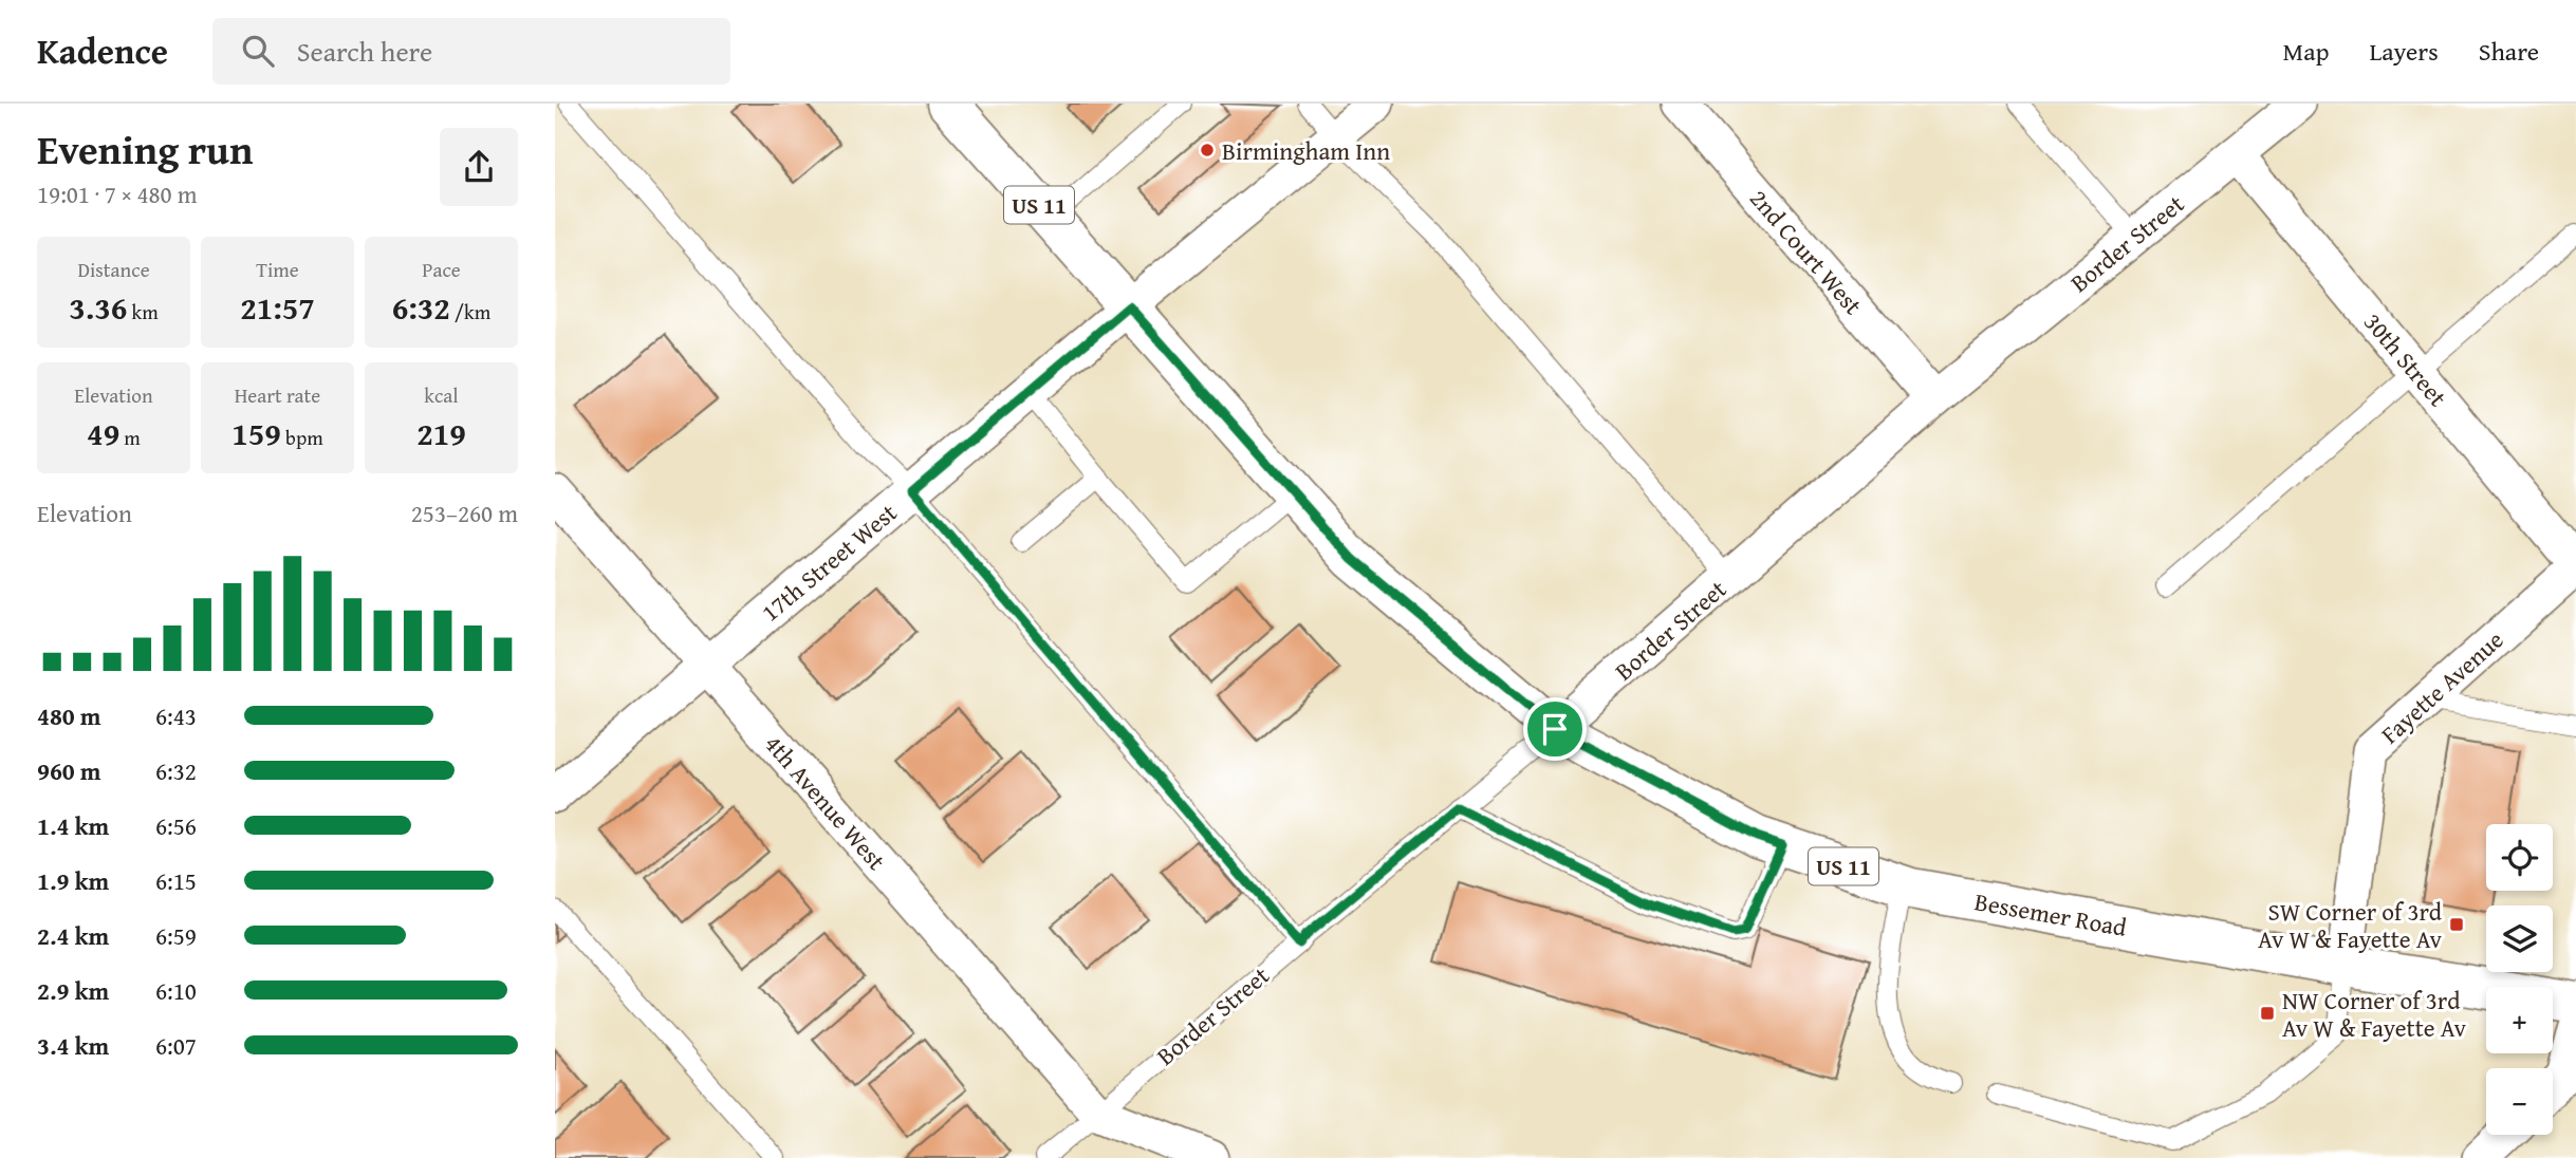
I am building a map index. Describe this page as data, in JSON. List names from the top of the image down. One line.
{"streets":{"main road":["US 11","Bessemer Road"],"street":["Border Street","2nd Court West","30th Street","17th Street West","Fayette Avenue","4th Avenue West"]},"crossings":[["US 11","Border Street"],["US 11","17th Street West"],["US 11","Bessemer Road"],["Border Street","2nd Court West"],["Border Street","30th Street"],["Border Street","4th Avenue West"],["Border Street","Bessemer Road"],["30th Street","Fayette Avenue"],["17th Street West","4th Avenue West"],["Fayette Avenue","Bessemer Road"]],"places":{"other":["Birmingham Inn"],"transit":["SW Corner of 3rd Av W & Fayette Av","NW Corner of 3rd Av W & Fayette Av"]},"page":{"header":"Kadence","search":"Search here","nav":["Map","Layers","Share"],"heading":["Evening run","19:01 · 7 × 480 m"],"stats":[["Distance","3.36 km"],["Time","21:57"],["Pace","6:32 /km"],["Elevation","49 m"],["Heart rate","159 bpm"],["kcal","219"]],"chart":["Elevation","253–260 m"],"list":[{"name":"480 m","note":"6:43"},{"name":"960 m","note":"6:32"},{"name":"1.4 km","note":"6:56"},{"name":"1.9 km","note":"6:15"},{"name":"2.4 km","note":"6:59"},{"name":"2.9 km","note":"6:10"},{"name":"3.4 km","note":"6:07"}],"map_buttons":["+","−"]}}
